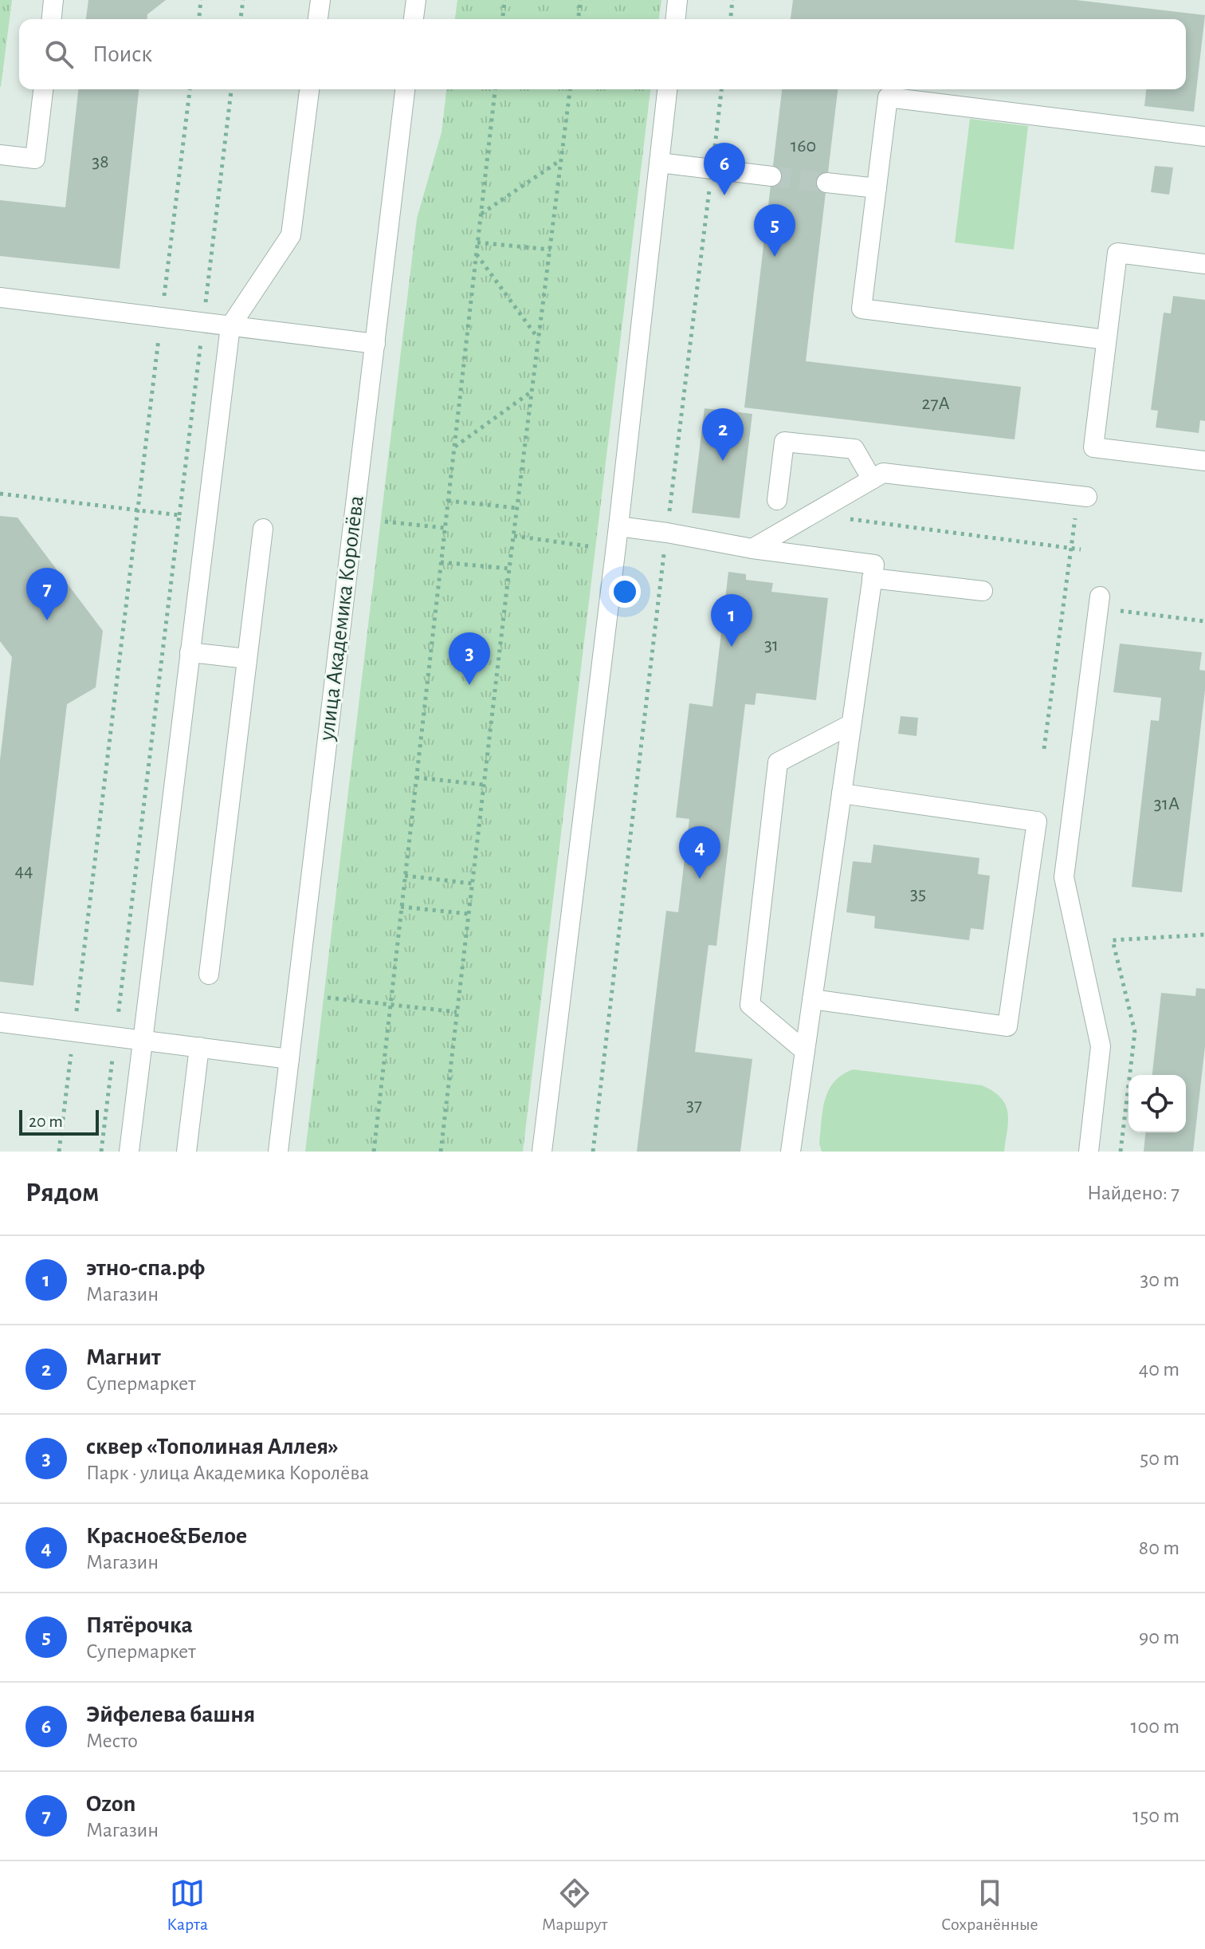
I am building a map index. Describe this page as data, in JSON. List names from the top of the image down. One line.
{"streets":{"street":["улица Академика Королёва"]},"house_numbers":["160","38","27А","31","31А","44","35","37"],"scale_bar":"20 m","page":{"search":"Поиск","pins":["6","5","2","7","1","3","4"],"scale":"20 m","heading":["Рядом","Найдено: 7"],"list":[{"mark":"1","name":"этно-спа.рф","note":"Магазин","value":"30 m"},{"mark":"2","name":"Магнит","note":"Супермаркет","value":"40 m"},{"mark":"3","name":"сквер «Тополиная Аллея»","note":"Парк · улица Академика Королёва","value":"50 m"},{"mark":"4","name":"Красное&Белое","note":"Магазин","value":"80 m"},{"mark":"5","name":"Пятёрочка","note":"Супермаркет","value":"90 m"},{"mark":"6","name":"Эйфелева башня","note":"Место","value":"100 m"},{"mark":"7","name":"Ozon","note":"Магазин","value":"150 m"}],"nav":["Карта","Маршрут","Сохранённые"]}}
